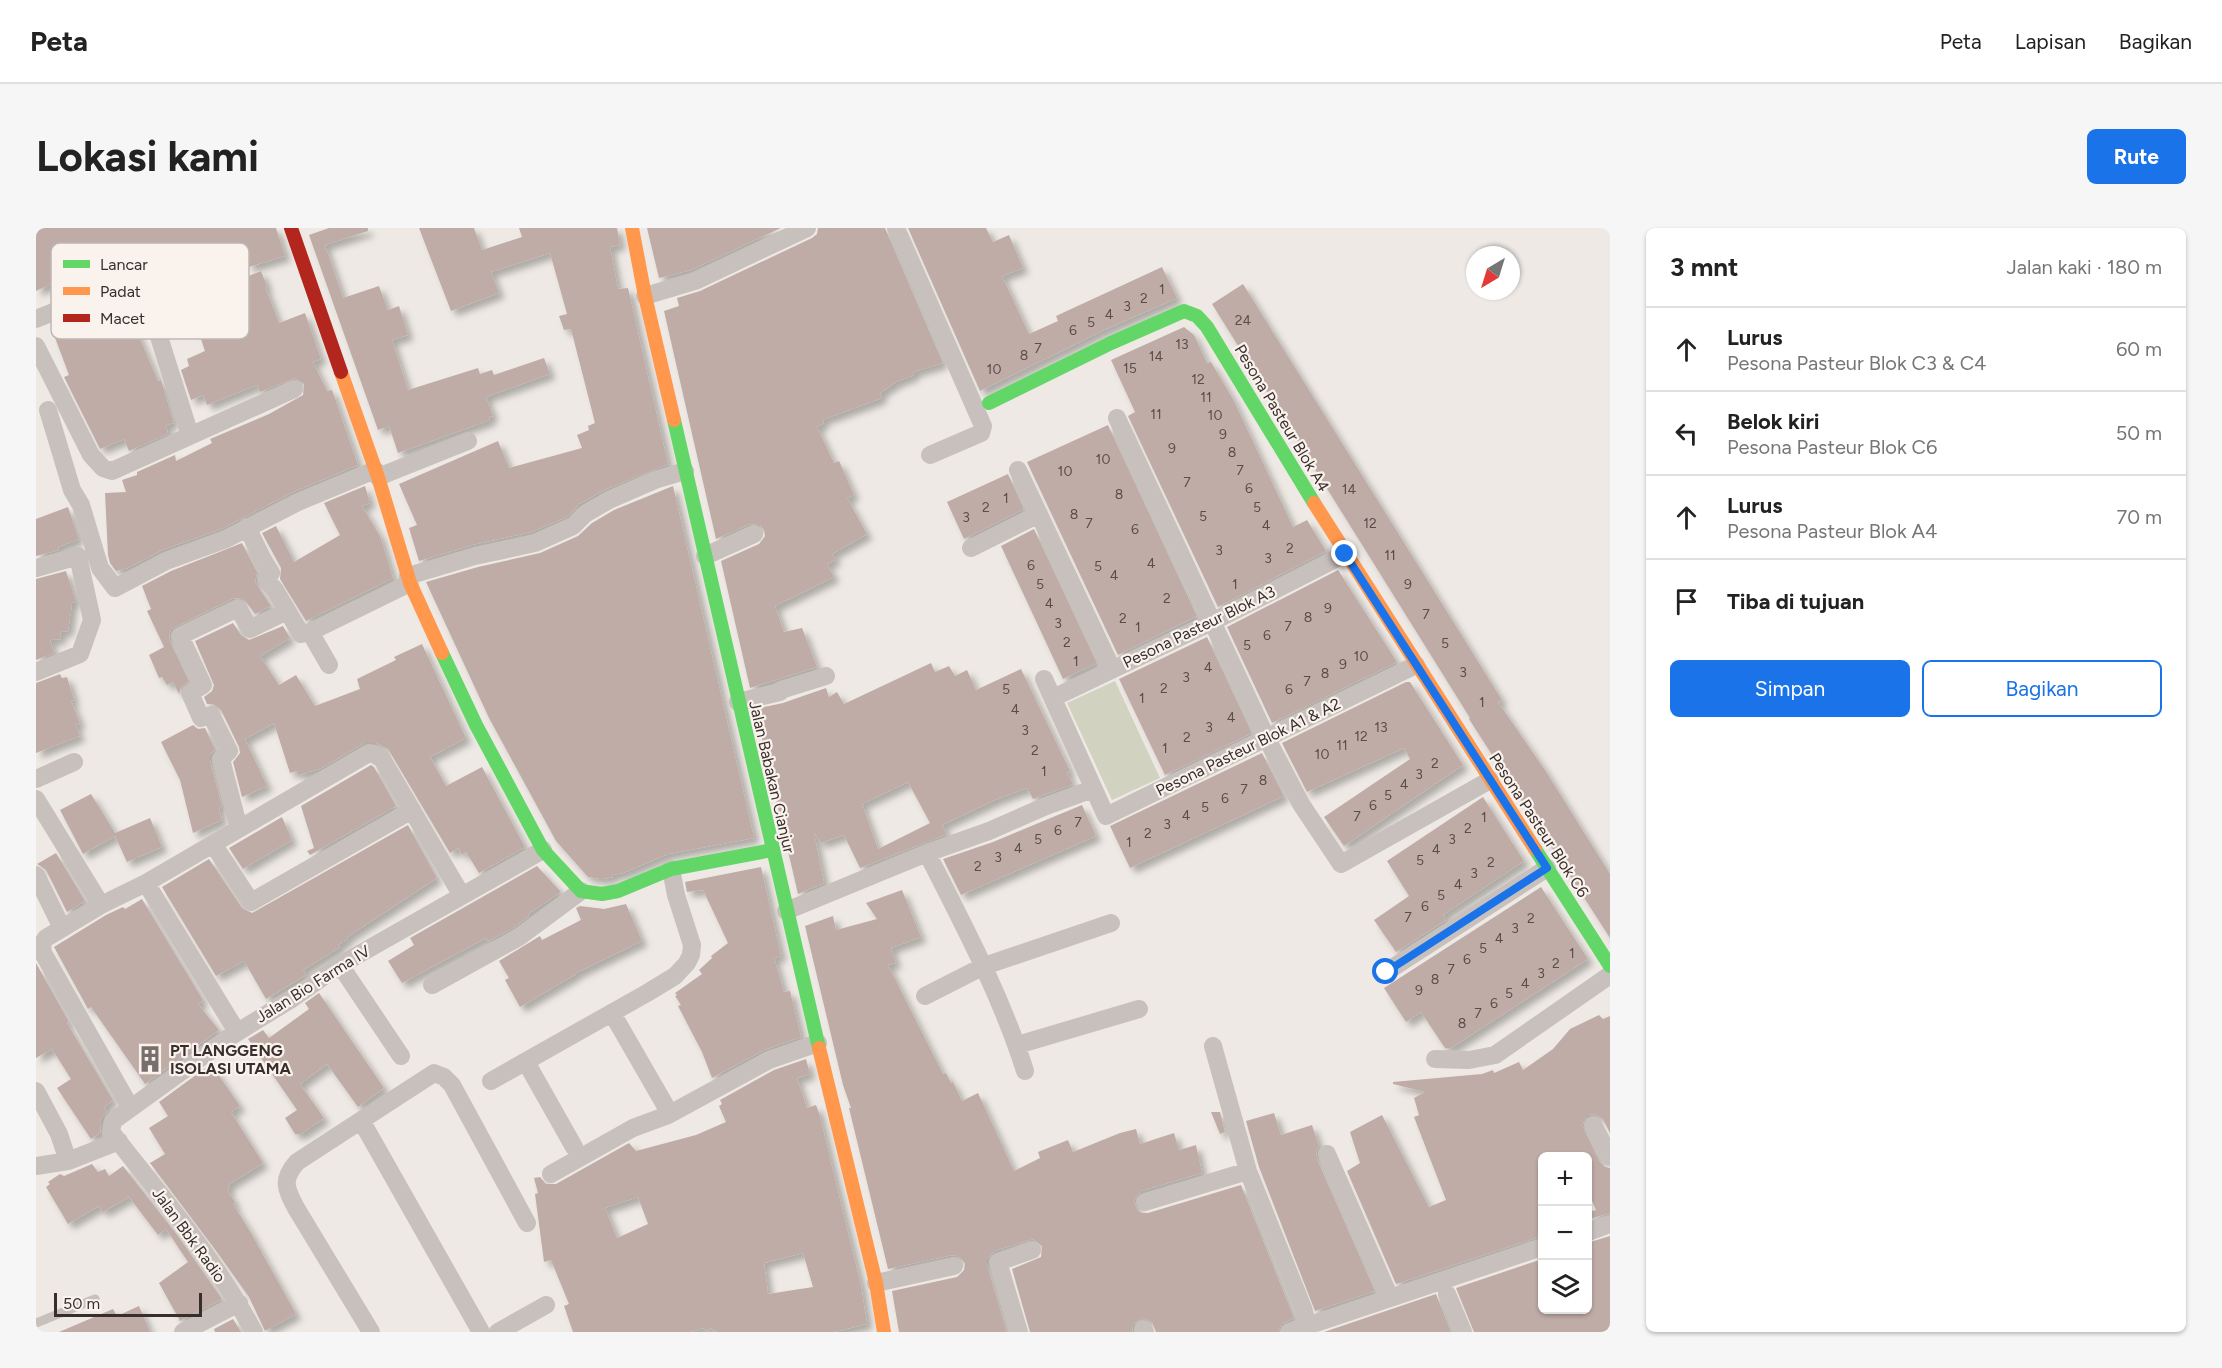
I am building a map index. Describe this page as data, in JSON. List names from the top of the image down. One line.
{"streets":{"street":["Pesona Pasteur Blok A4","Pesona Pasteur Blok A3","Pesona Pasteur Blok A1 & A2","Jalan Babakan Cianjur","Pesona Pasteur Blok C6","Jalan Bio Farma IV","Jalan Bbk Radio"]},"crossings":[["Pesona Pasteur Blok A4","Pesona Pasteur Blok A3"],["Pesona Pasteur Blok A4","Pesona Pasteur Blok A1 & A2"],["Pesona Pasteur Blok A4","Pesona Pasteur Blok C6"],["Jalan Bio Farma IV","Jalan Bbk Radio"]],"places":{"building":["PT LANGGENG ISOLASI UTAMA"]},"house_numbers":["1","2","3","4","24","5","6","13","7","8","14","15","10","12","11","11","10","9","9","8","10","7","10","7","6","14","8","1","2","5","8","5","3","7","12","4","6","2","3","11","3","4","6","5","4","5","1","9","2","4","9","7","8","2","3","7","1","6","2","5","5","10","1","9","4","3","8","3","7","2","5","6","1","1","4","4","3","13","3","12","2","11","1","2","10","2","1","3","8","4","7","5","6","6","5","4","7","1","7","3","2","6","2","5","3","1","4","4","3","5","2","2","3","4","5","6","7","2","3","4","5","1","6","2","7","3","8","4","9","5","6","7","8"],"legend":["Lancar","Padat","Macet"],"scale_bar":"50 m","north":"bottom left","page":{"header":"Peta","nav":["Peta","Lapisan","Bagikan"],"buttons":["Rute",["Simpan","Bagikan"]],"title":"Lokasi kami","heading":["3 mnt","Jalan kaki · 180 m"],"list":[["Lurus","Pesona Pasteur Blok C3 & C4","60 m"],["Belok kiri","Pesona Pasteur Blok C6","50 m"],["Lurus","Pesona Pasteur Blok A4","70 m"],"Tiba di tujuan"],"map_buttons":["+","−"],"scale":"50 m"}}
